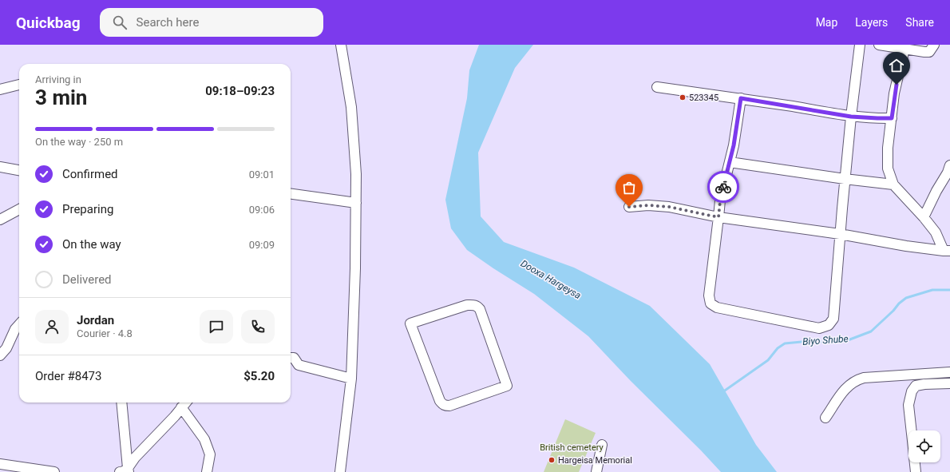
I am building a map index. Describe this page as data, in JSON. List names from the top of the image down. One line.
{"water":["Dooxa Hargeysa","Biyo Shube"],"parks":["British cemetery"],"places":["523345","Hargeisa Memorial"],"page":{"header":"Quickbag","search":"Search here","nav":["Map","Layers","Share"],"heading":["3 min","Arriving in","09:18–09:23"],"panel":["Jordan","Courier · 4.8","Order #8473","$5.20"],"bar":"On the way · 250 m","list":[["Confirmed","09:01"],["Preparing","09:06"],["On the way","09:09"],"Delivered"]}}
